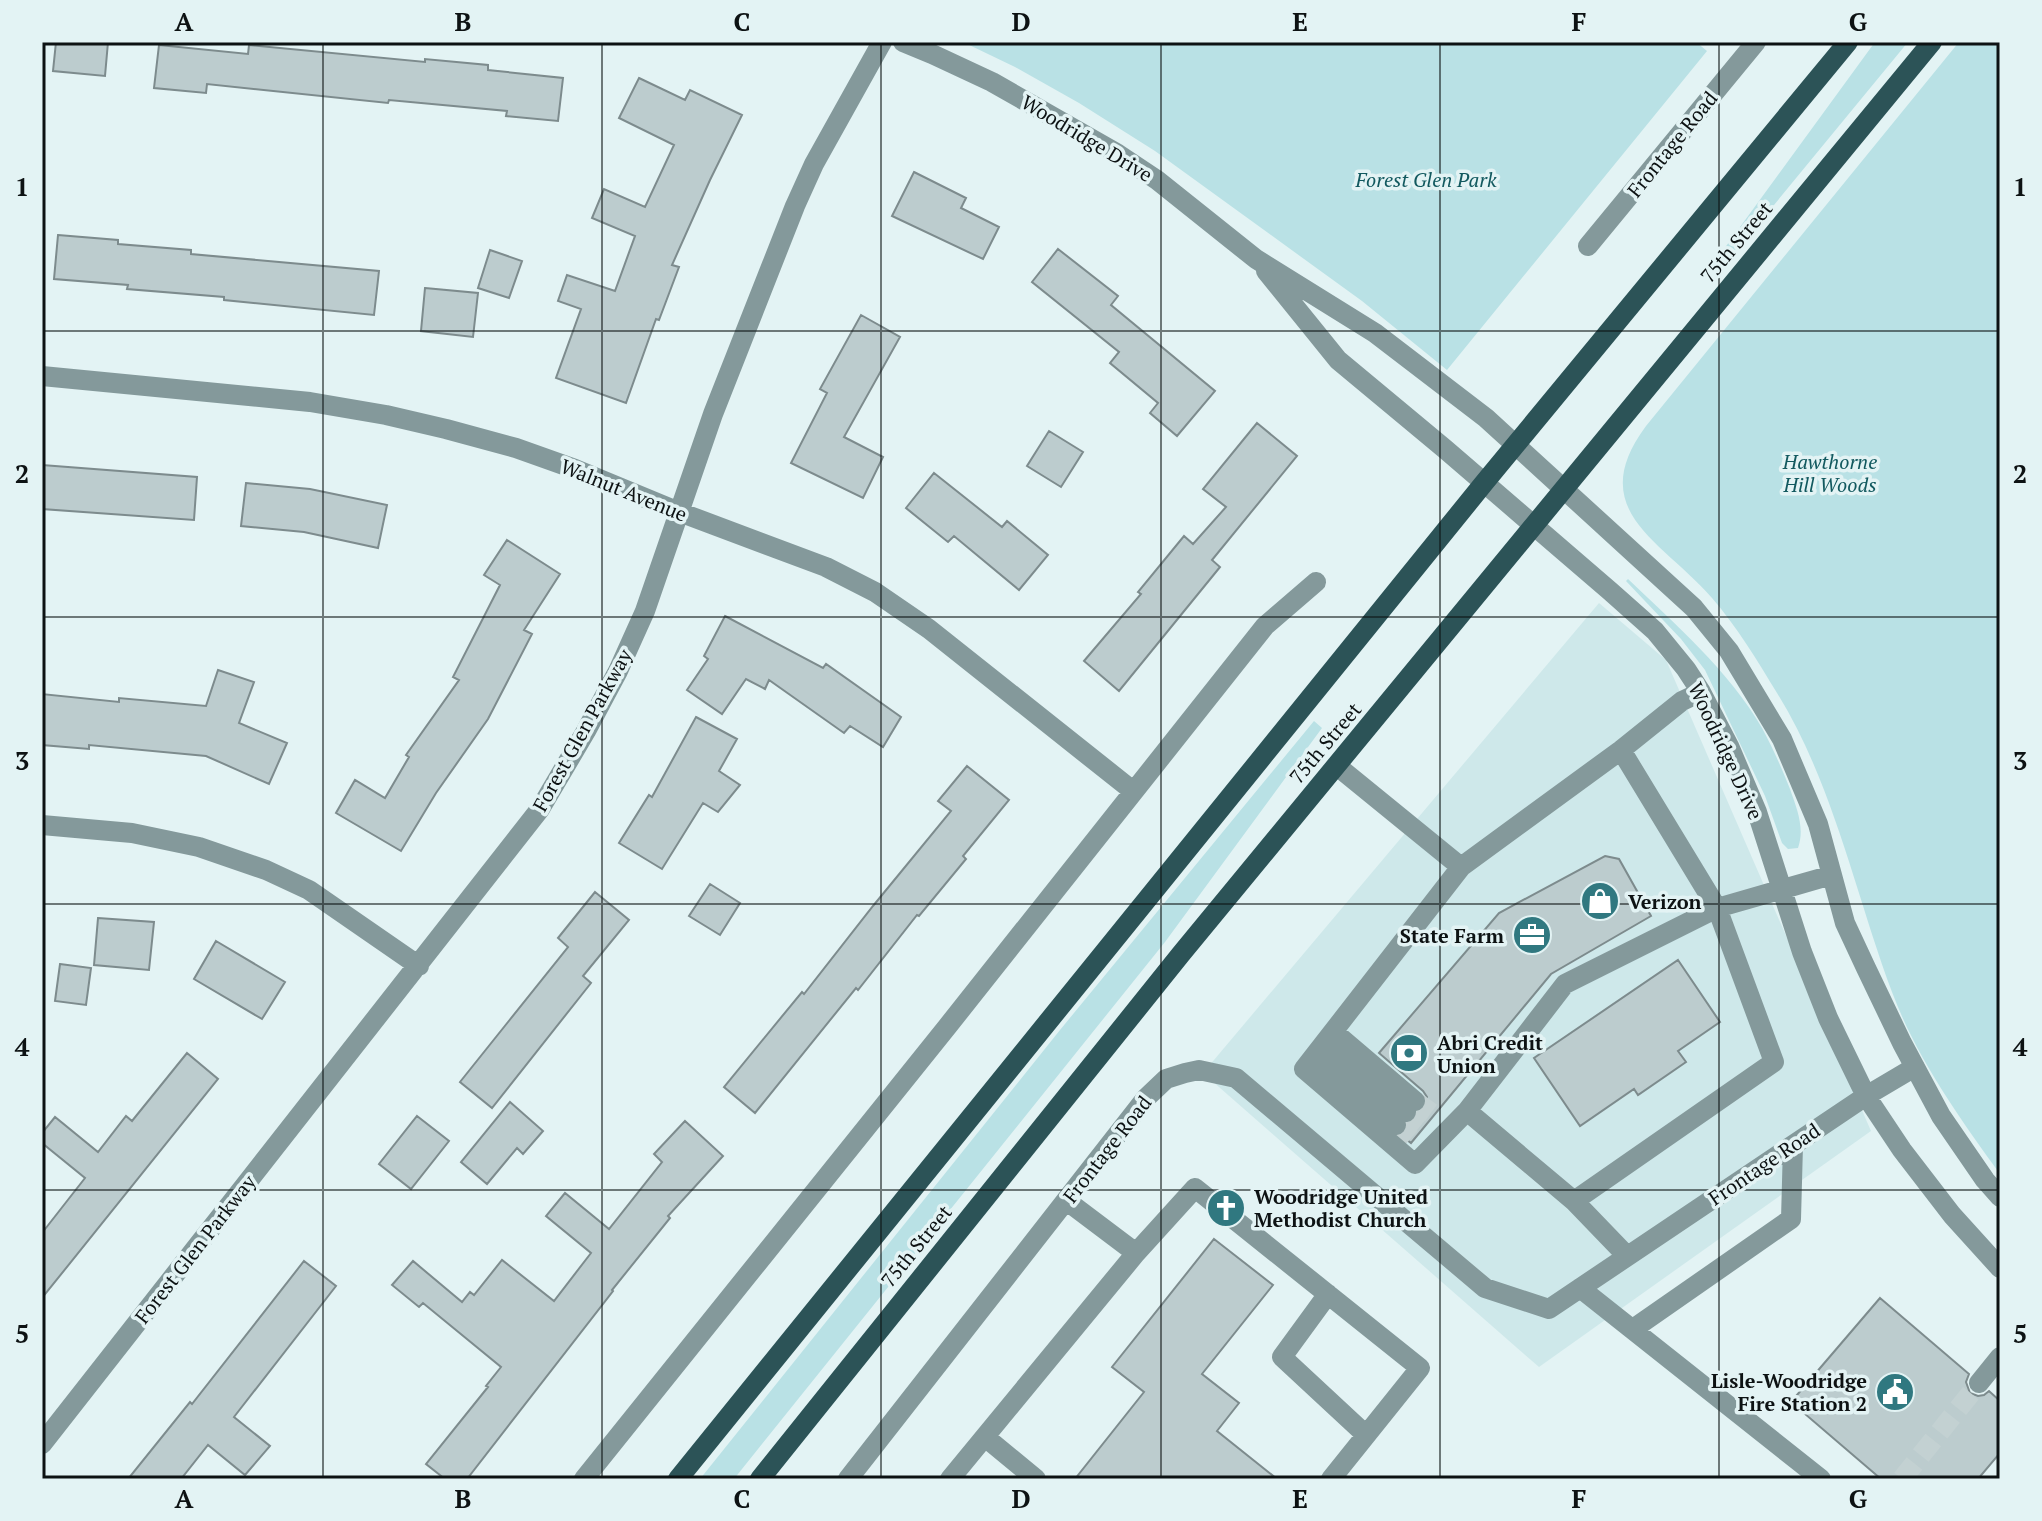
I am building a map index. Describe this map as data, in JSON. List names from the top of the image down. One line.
{"streets":{"main road":["75th Street"],"street":["Woodridge Drive","Frontage Road","Walnut Avenue","Forest Glen Parkway"]},"crossings":[["Woodridge Drive","Frontage Road"],["Woodridge Drive","75th Street"],["Walnut Avenue","Forest Glen Parkway"]],"parks":["Forest Glen Park","Hawthorne Hill Woods"],"places":{"shop":["Verizon"],"office":["State Farm"],"bank":["Abri Credit Union"],"church":["Woodridge United Methodist Church"],"public building":["Lisle-Woodridge Fire Station 2"]},"grid":{"columns":["A","B","C","D","E","F","G"],"rows":["1","2","3","4","5"]}}
